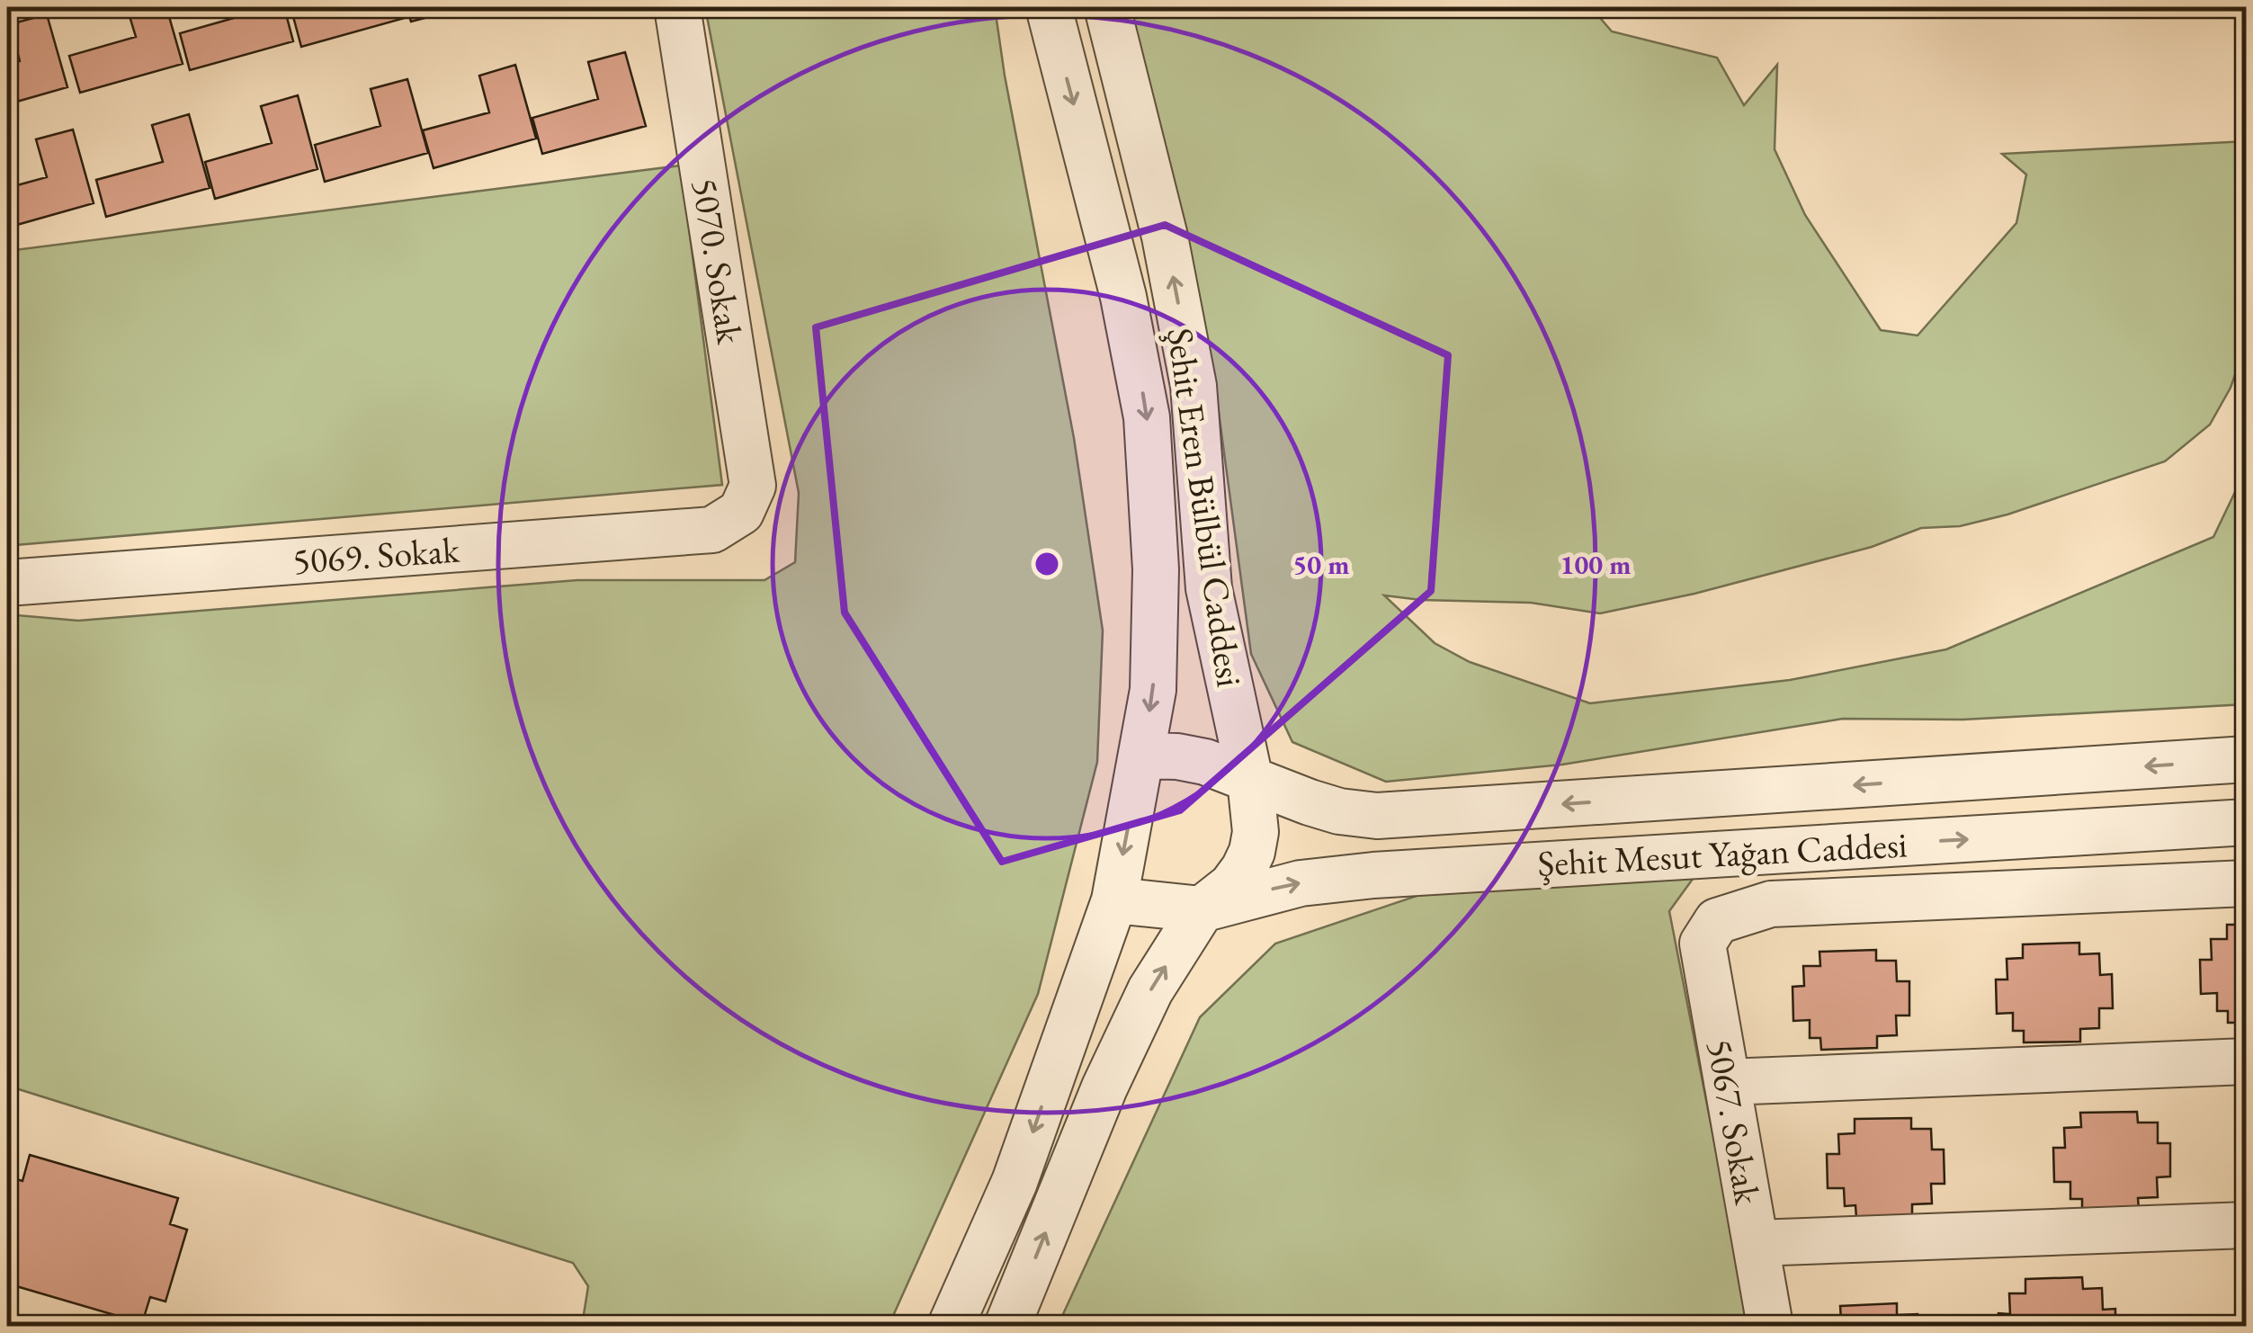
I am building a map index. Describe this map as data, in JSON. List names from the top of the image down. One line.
{"streets":{"street":["5070. Sokak","Şehit Eren Bülbül Caddesi","5069. Sokak","Şehit Mesut Yağan Caddesi","5067. Sokak"]},"crossings":[["5070. Sokak","5069. Sokak"],["Şehit Eren Bülbül Caddesi","Şehit Mesut Yağan Caddesi"]],"rings":["50 m","100 m"]}
